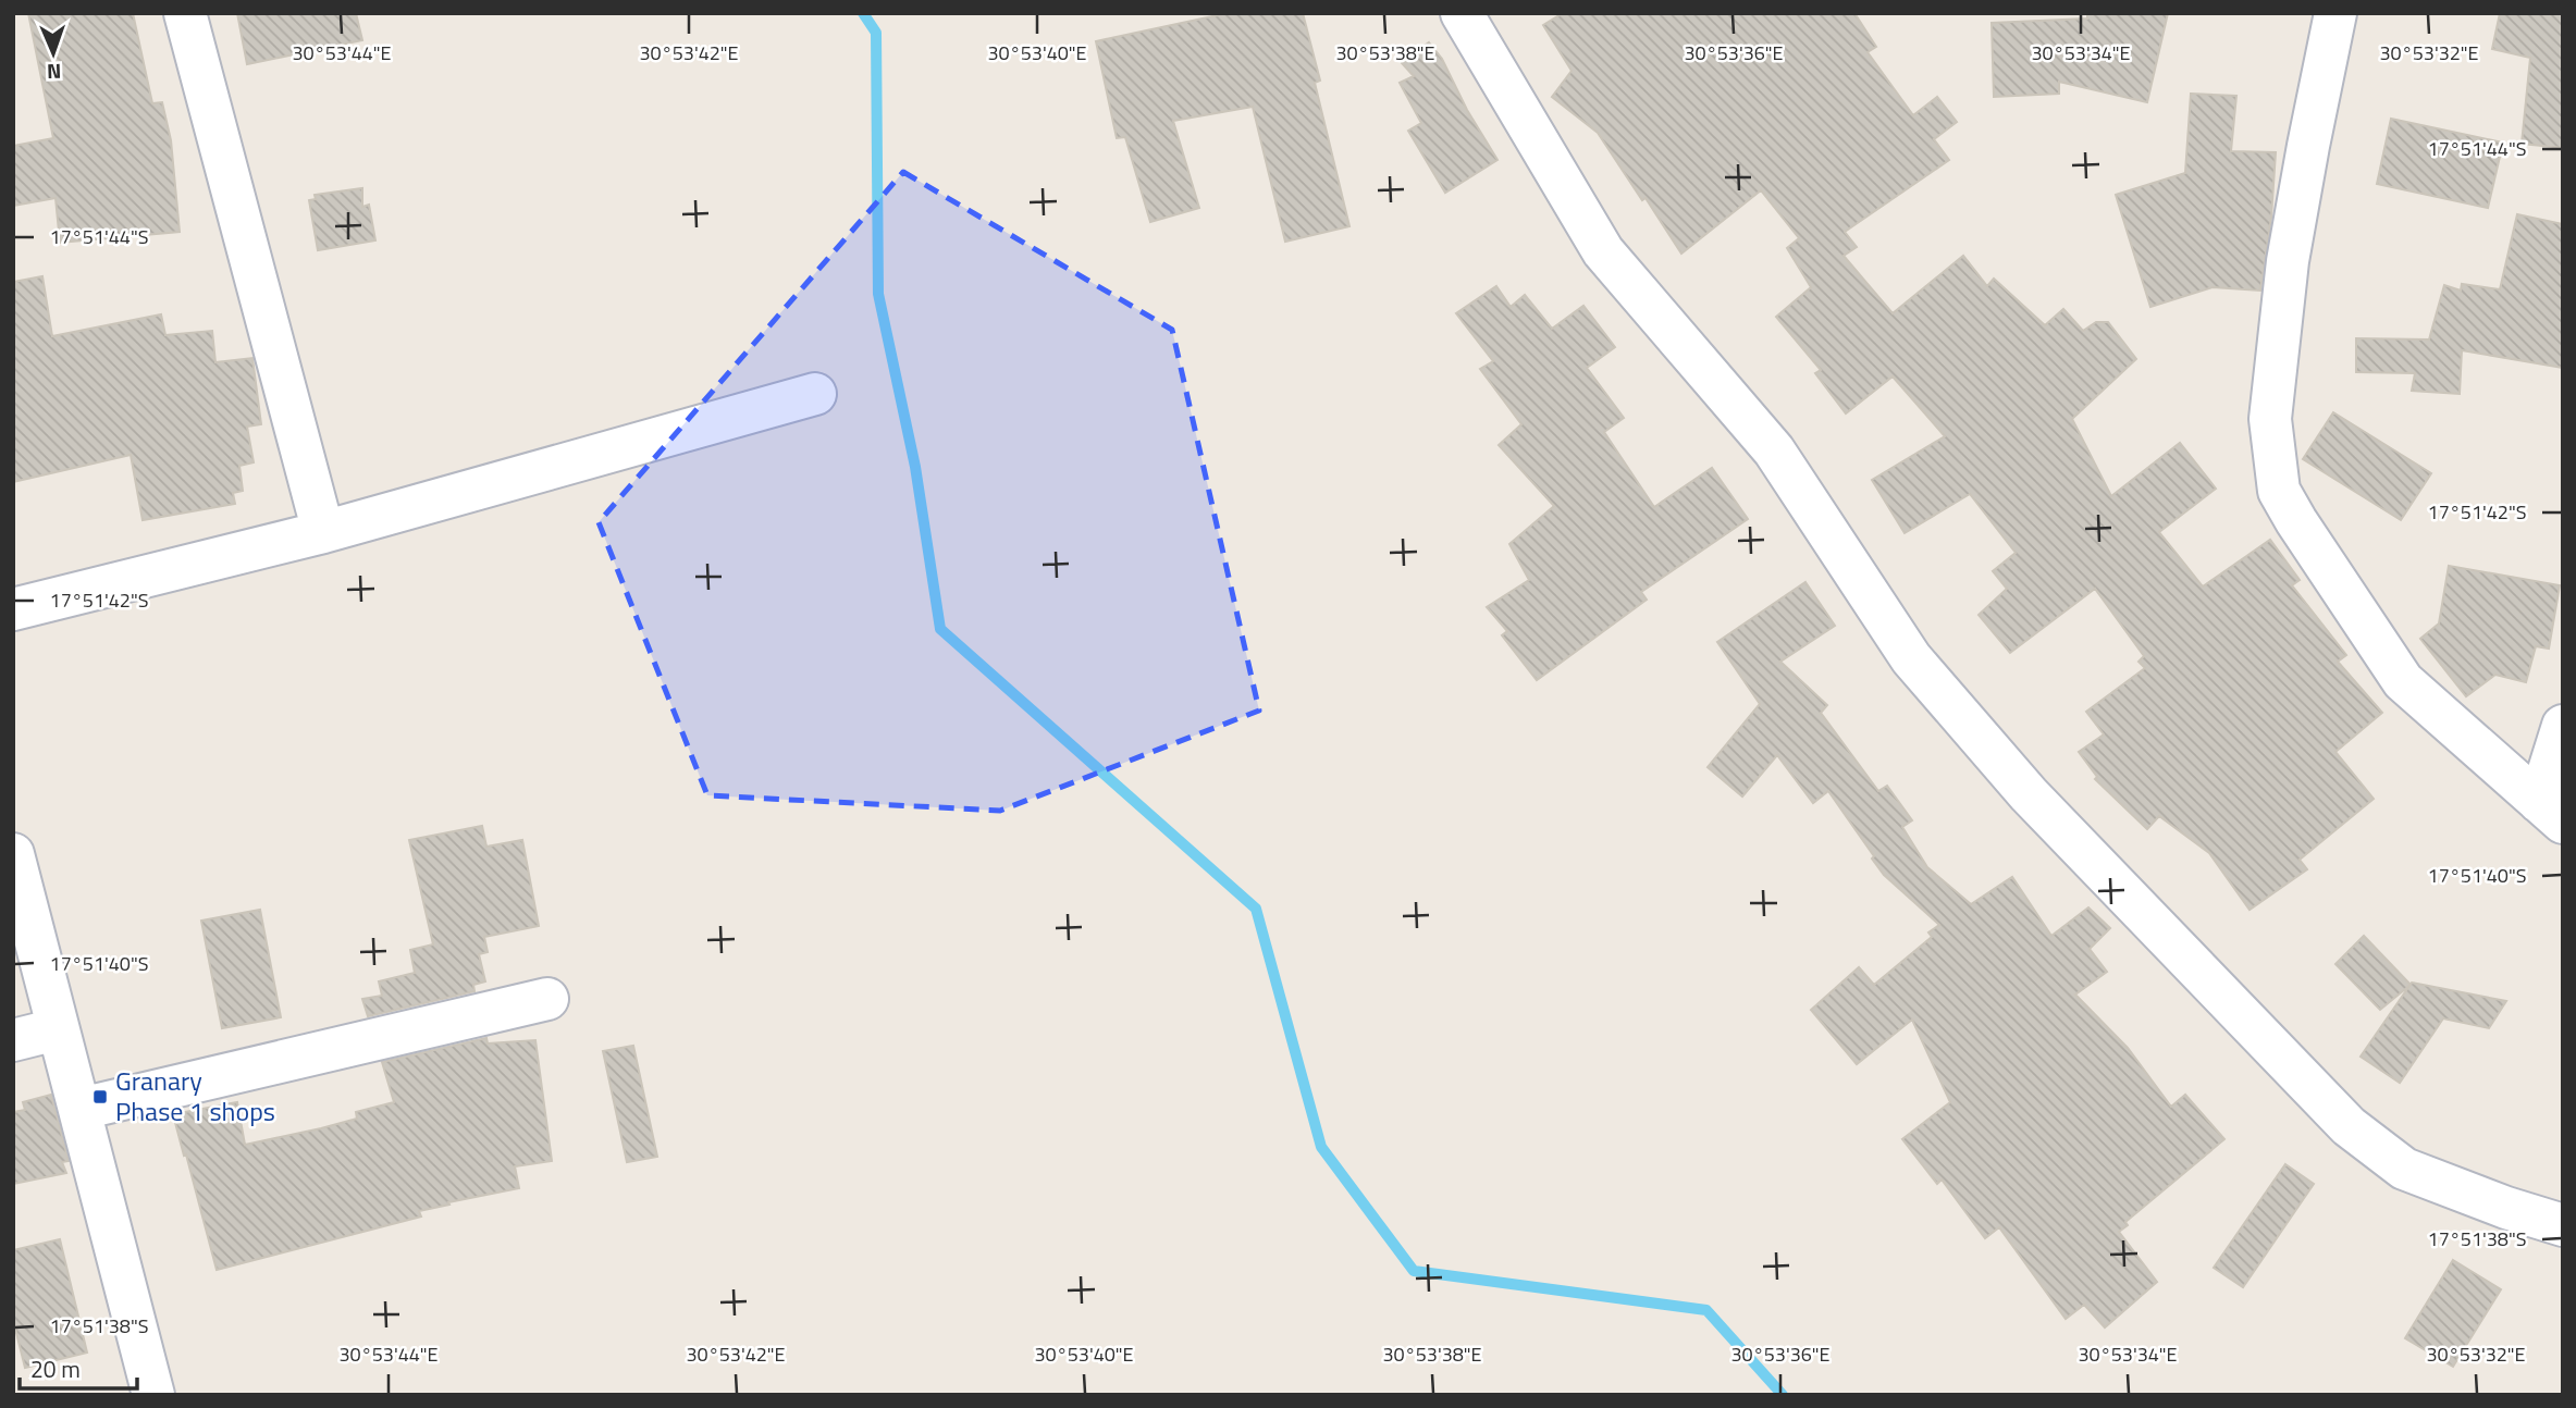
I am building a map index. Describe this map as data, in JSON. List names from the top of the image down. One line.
{"places":{"transit":["Granary Phase 1 shops"]},"scale_bar":"20 m","north":"bottom","coordinates":["30°53'44\"E","30°53'42\"E","30°53'40\"E","30°53'38\"E","30°53'36\"E","30°53'34\"E","30°53'32\"E","17°51'44\"S","17°51'42\"S","17°51'40\"S","17°51'38\"S"]}
